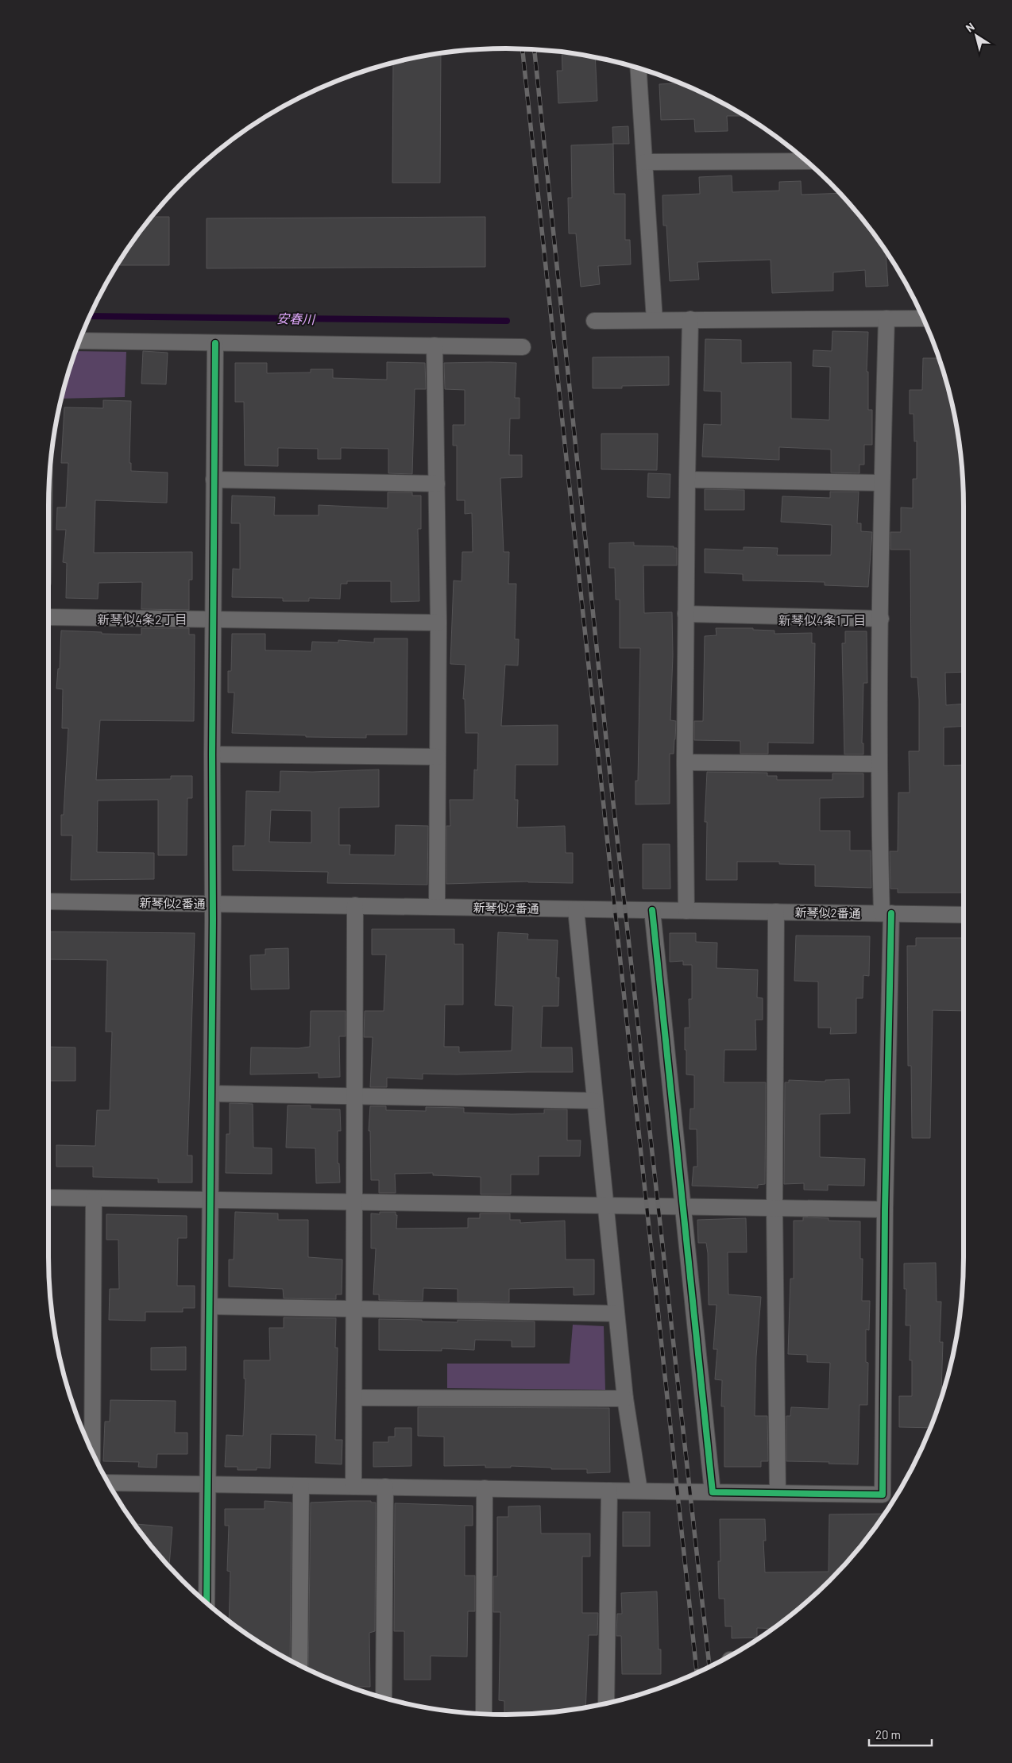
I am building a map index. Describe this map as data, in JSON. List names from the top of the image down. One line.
{"streets":{"street":["新琴似2番通"]},"districts":["新琴似4条2丁目","新琴似4条1丁目"],"water":["安春川"],"scale_bar":"20 m","north":"top left"}
